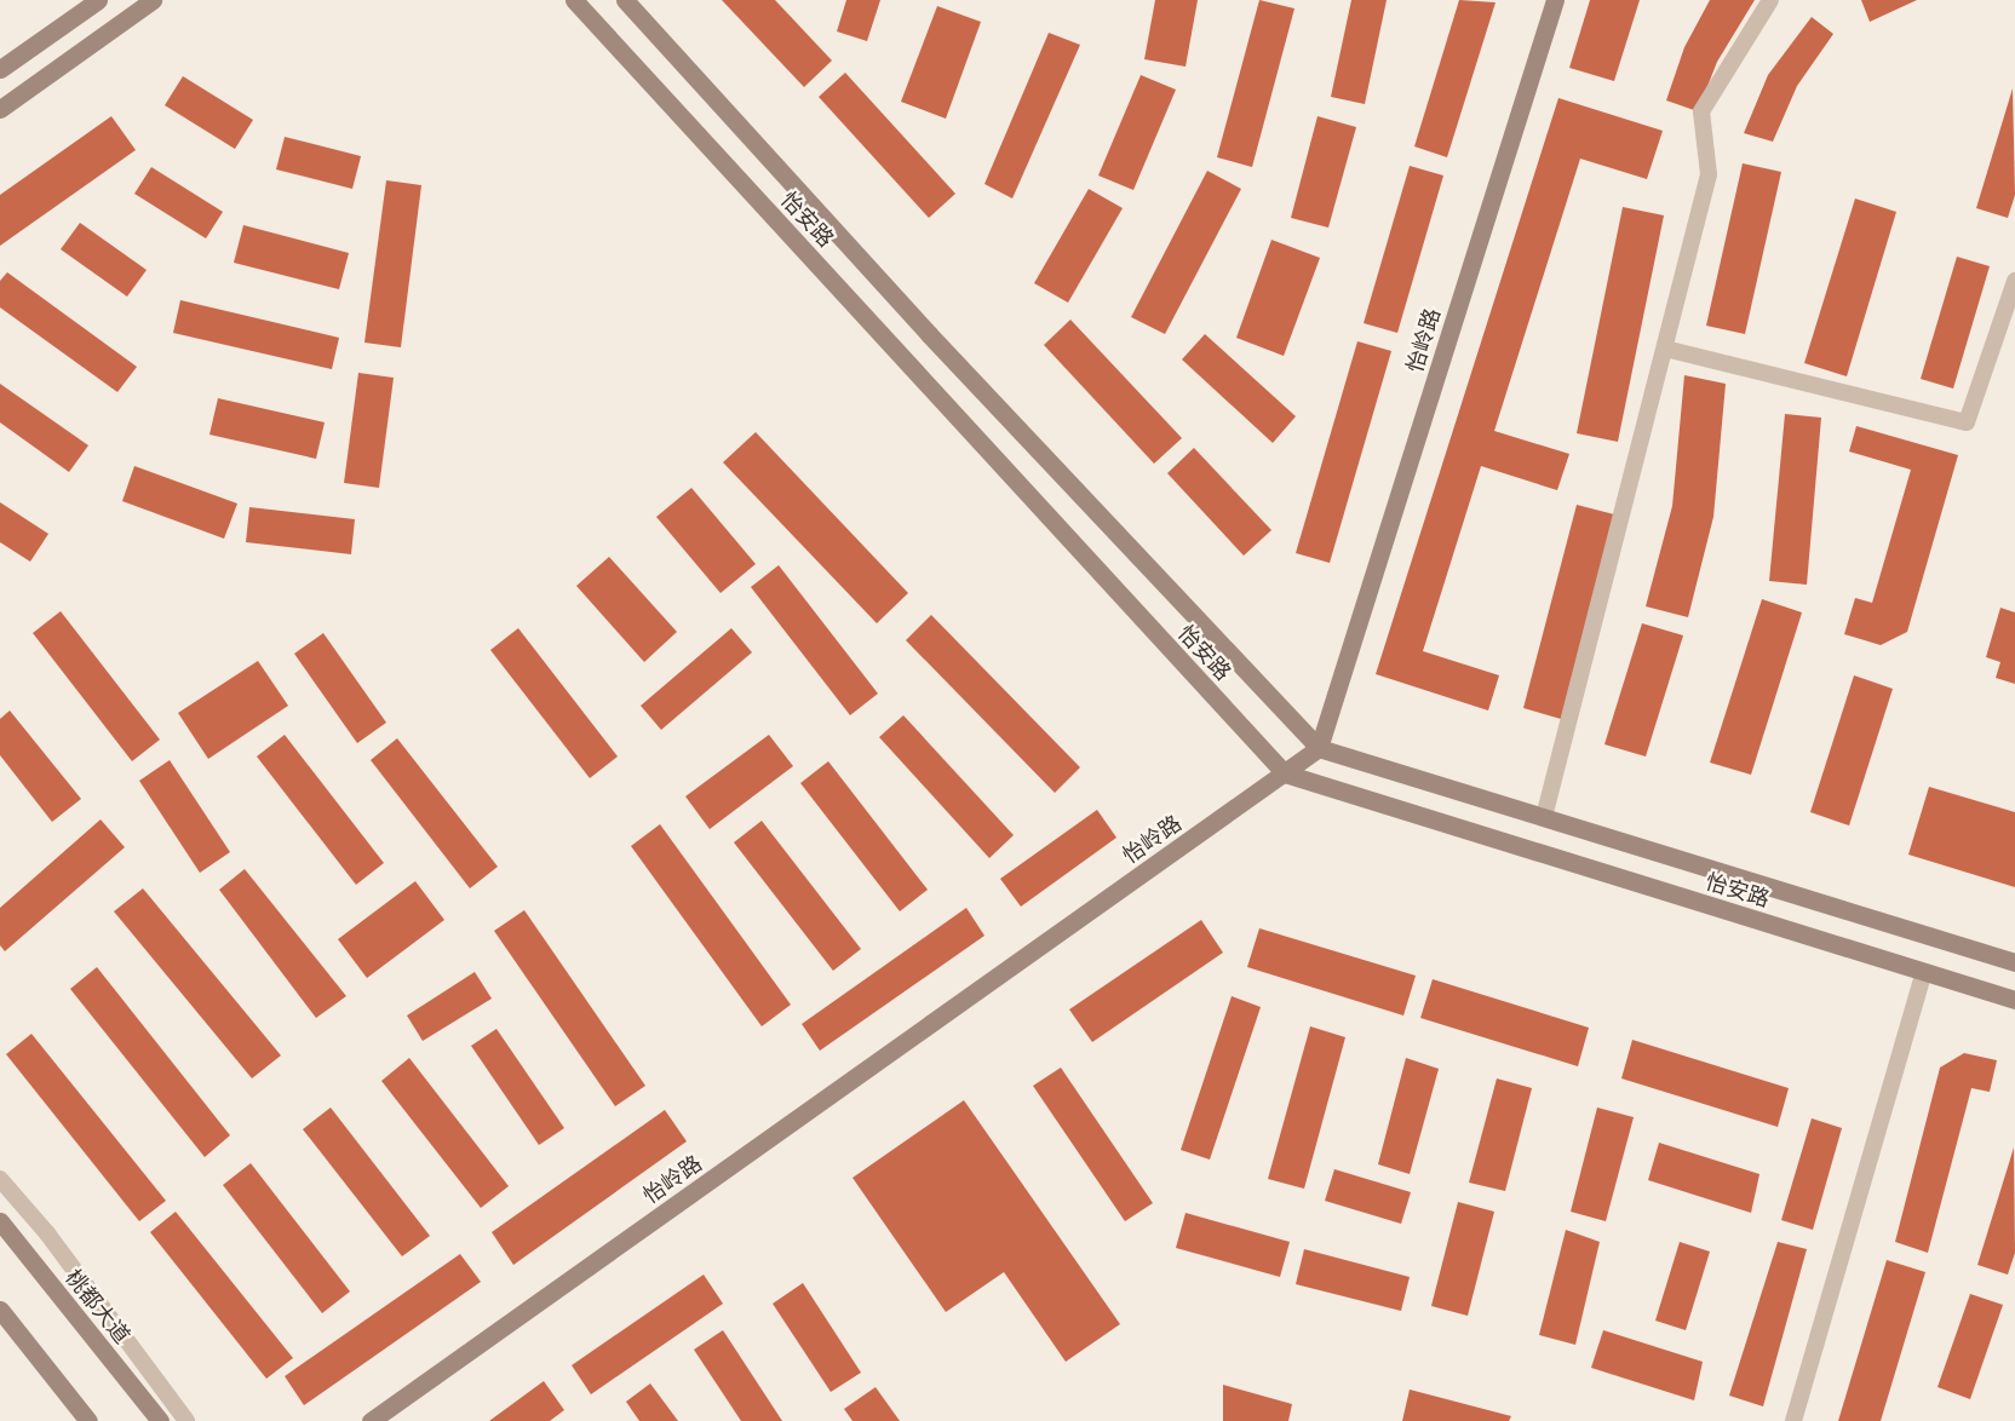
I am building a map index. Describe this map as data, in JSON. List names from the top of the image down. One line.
{"streets":{"street":["怡安路","怡岭路","桃都大道"]},"crossings":[["怡安路","怡岭路"]]}
